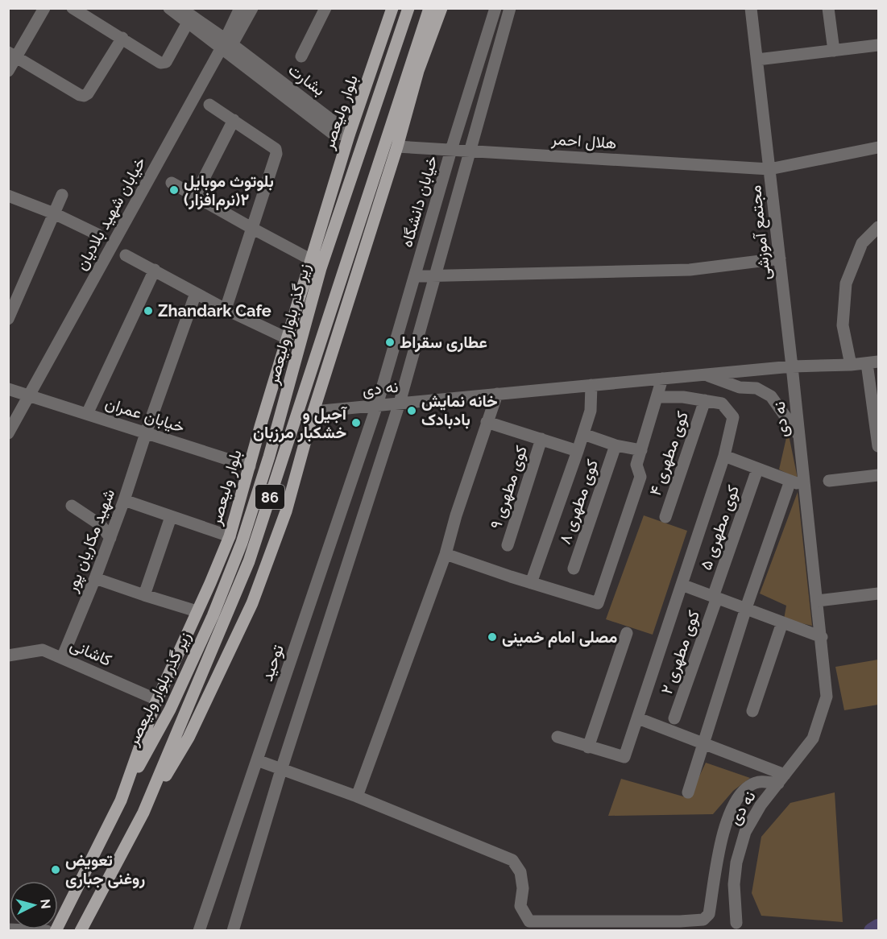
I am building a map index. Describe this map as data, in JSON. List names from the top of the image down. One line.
{"streets":{"main road":["بلوار ولیعصر","زیر گذر بلوار ولیعصر","86"],"street":["بشارت","هلال احمر","خیابان دانشگاه","خیابان شهید بلادیان","مجتمع آموزشی","نه دی","خیابان عمران","کوی مطهری ۴","کوی مطهری ۹","کوی مطهری ۸","کوی مطهری ۵","شهید مکاریان پور","کاشانی","کوی مطهری ۲","توحید"]},"crossings":[["بشارت","بلوار ولیعصر"],["بشارت","خیابان شهید بلادیان"],["بلوار ولیعصر","زیر گذر بلوار ولیعصر"],["بلوار ولیعصر","خیابان عمران"],["بلوار ولیعصر","کاشانی"],["هلال احمر","خیابان دانشگاه"],["هلال احمر","مجتمع آموزشی"],["خیابان دانشگاه","نه دی"],["خیابان دانشگاه","توحید"],["خیابان شهید بلادیان","خیابان عمران"],["مجتمع آموزشی","نه دی"],["نه دی","توحید"],["خیابان عمران","شهید مکاریان پور"],["کوی مطهری ۵","کوی مطهری ۲"],["شهید مکاریان پور","کاشانی"]],"places":["بلوتوث موبایل (نرم‌افزار)۲","Zhandark Cafe","عطاری سقراط","خانه نمایش بادبادک","آجیل و خشکبار مرزبان","مصلی امام خمینی","تعویض روغنی جباری"],"north":"right"}
